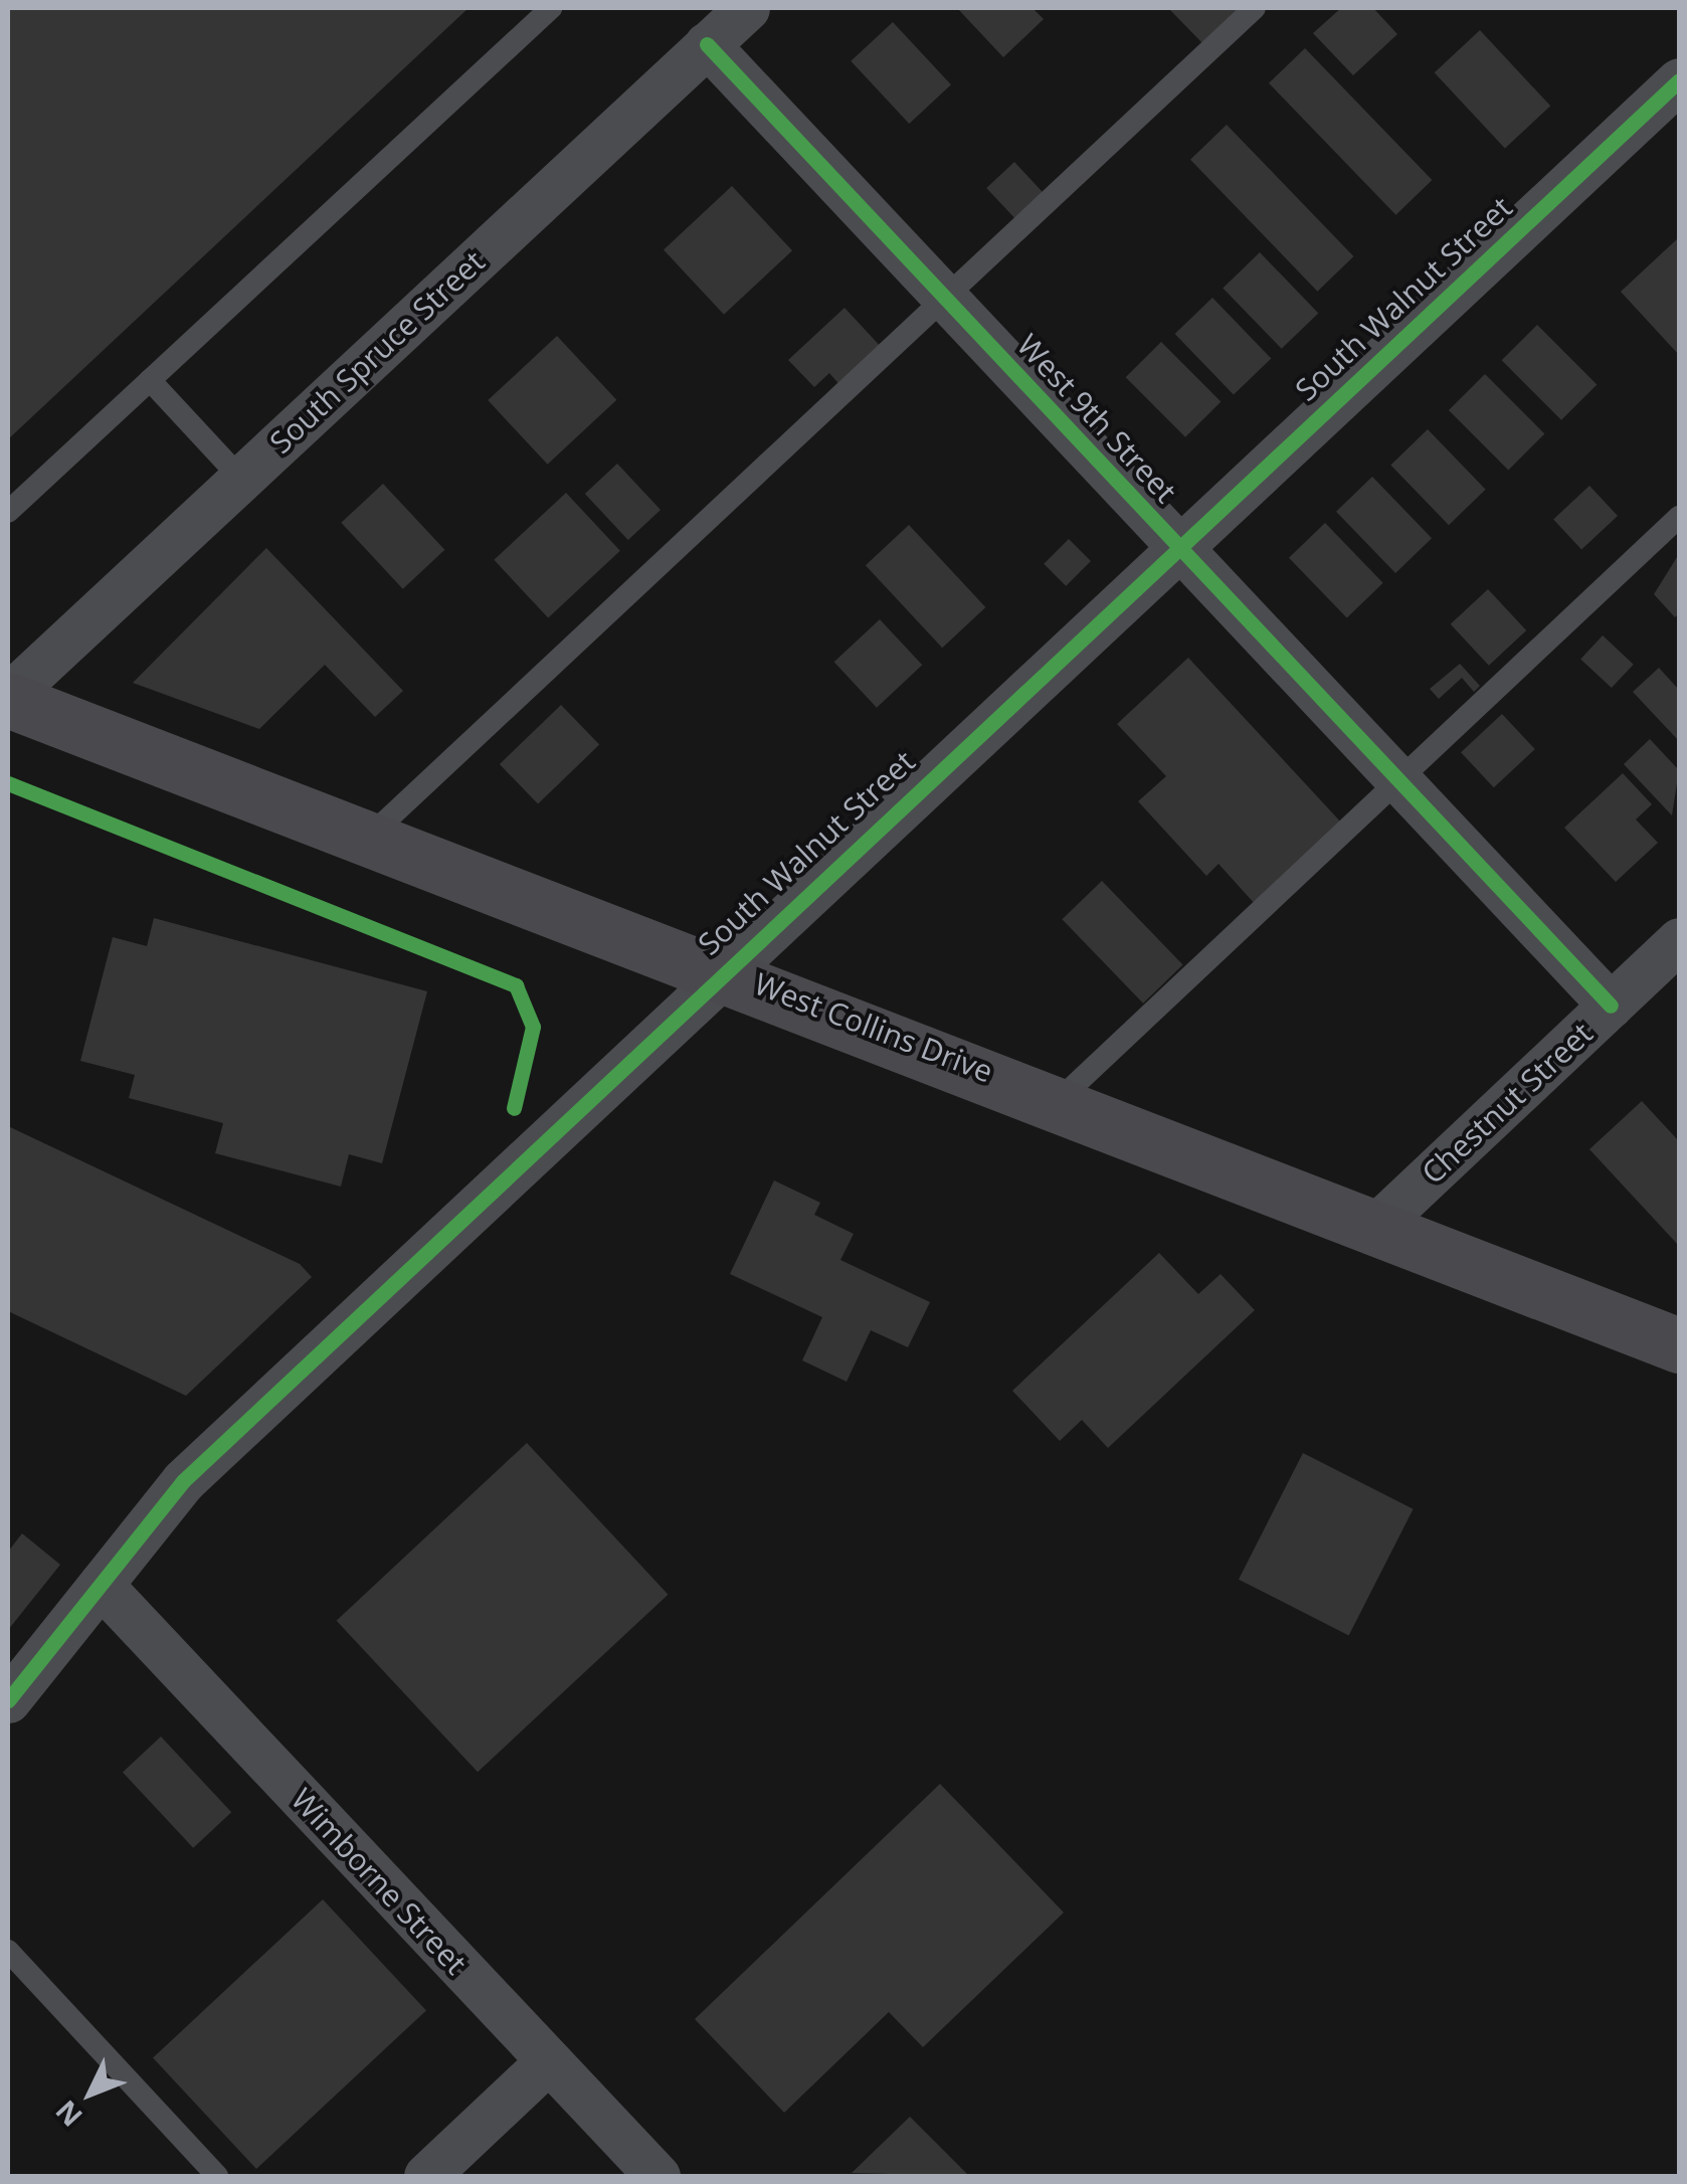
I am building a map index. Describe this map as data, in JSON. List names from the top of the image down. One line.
{"streets":{"main road":["West Collins Drive"],"street":["South Walnut Street","South Spruce Street","West 9th Street","Chestnut Street","Wimborne Street"]},"crossings":[["South Walnut Street","West 9th Street"],["South Walnut Street","West Collins Drive"],["South Walnut Street","Wimborne Street"],["South Spruce Street","West 9th Street"],["South Spruce Street","West Collins Drive"],["West 9th Street","Chestnut Street"],["West Collins Drive","Chestnut Street"]],"north":"bottom left"}
